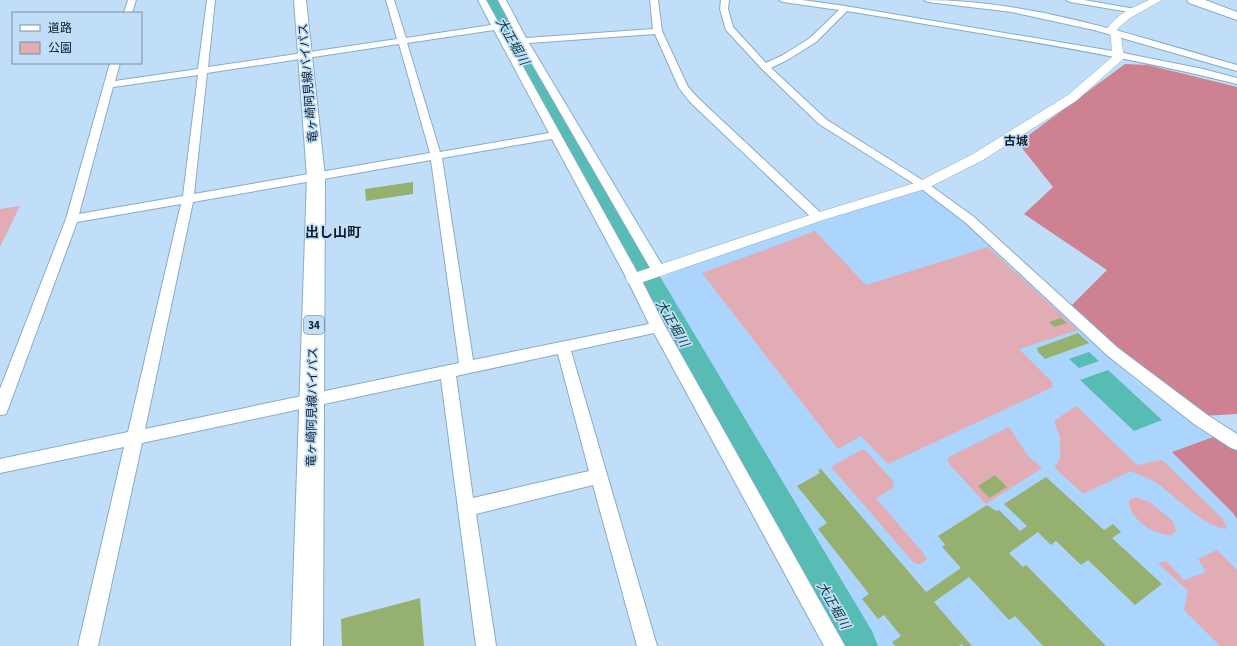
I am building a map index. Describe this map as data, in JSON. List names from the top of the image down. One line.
{"streets":{"main road":["竜ヶ崎阿見線バイパス","34"]},"districts":["古城","出し山町"],"water":["大正堀川"],"legend":["道路","公園"]}
